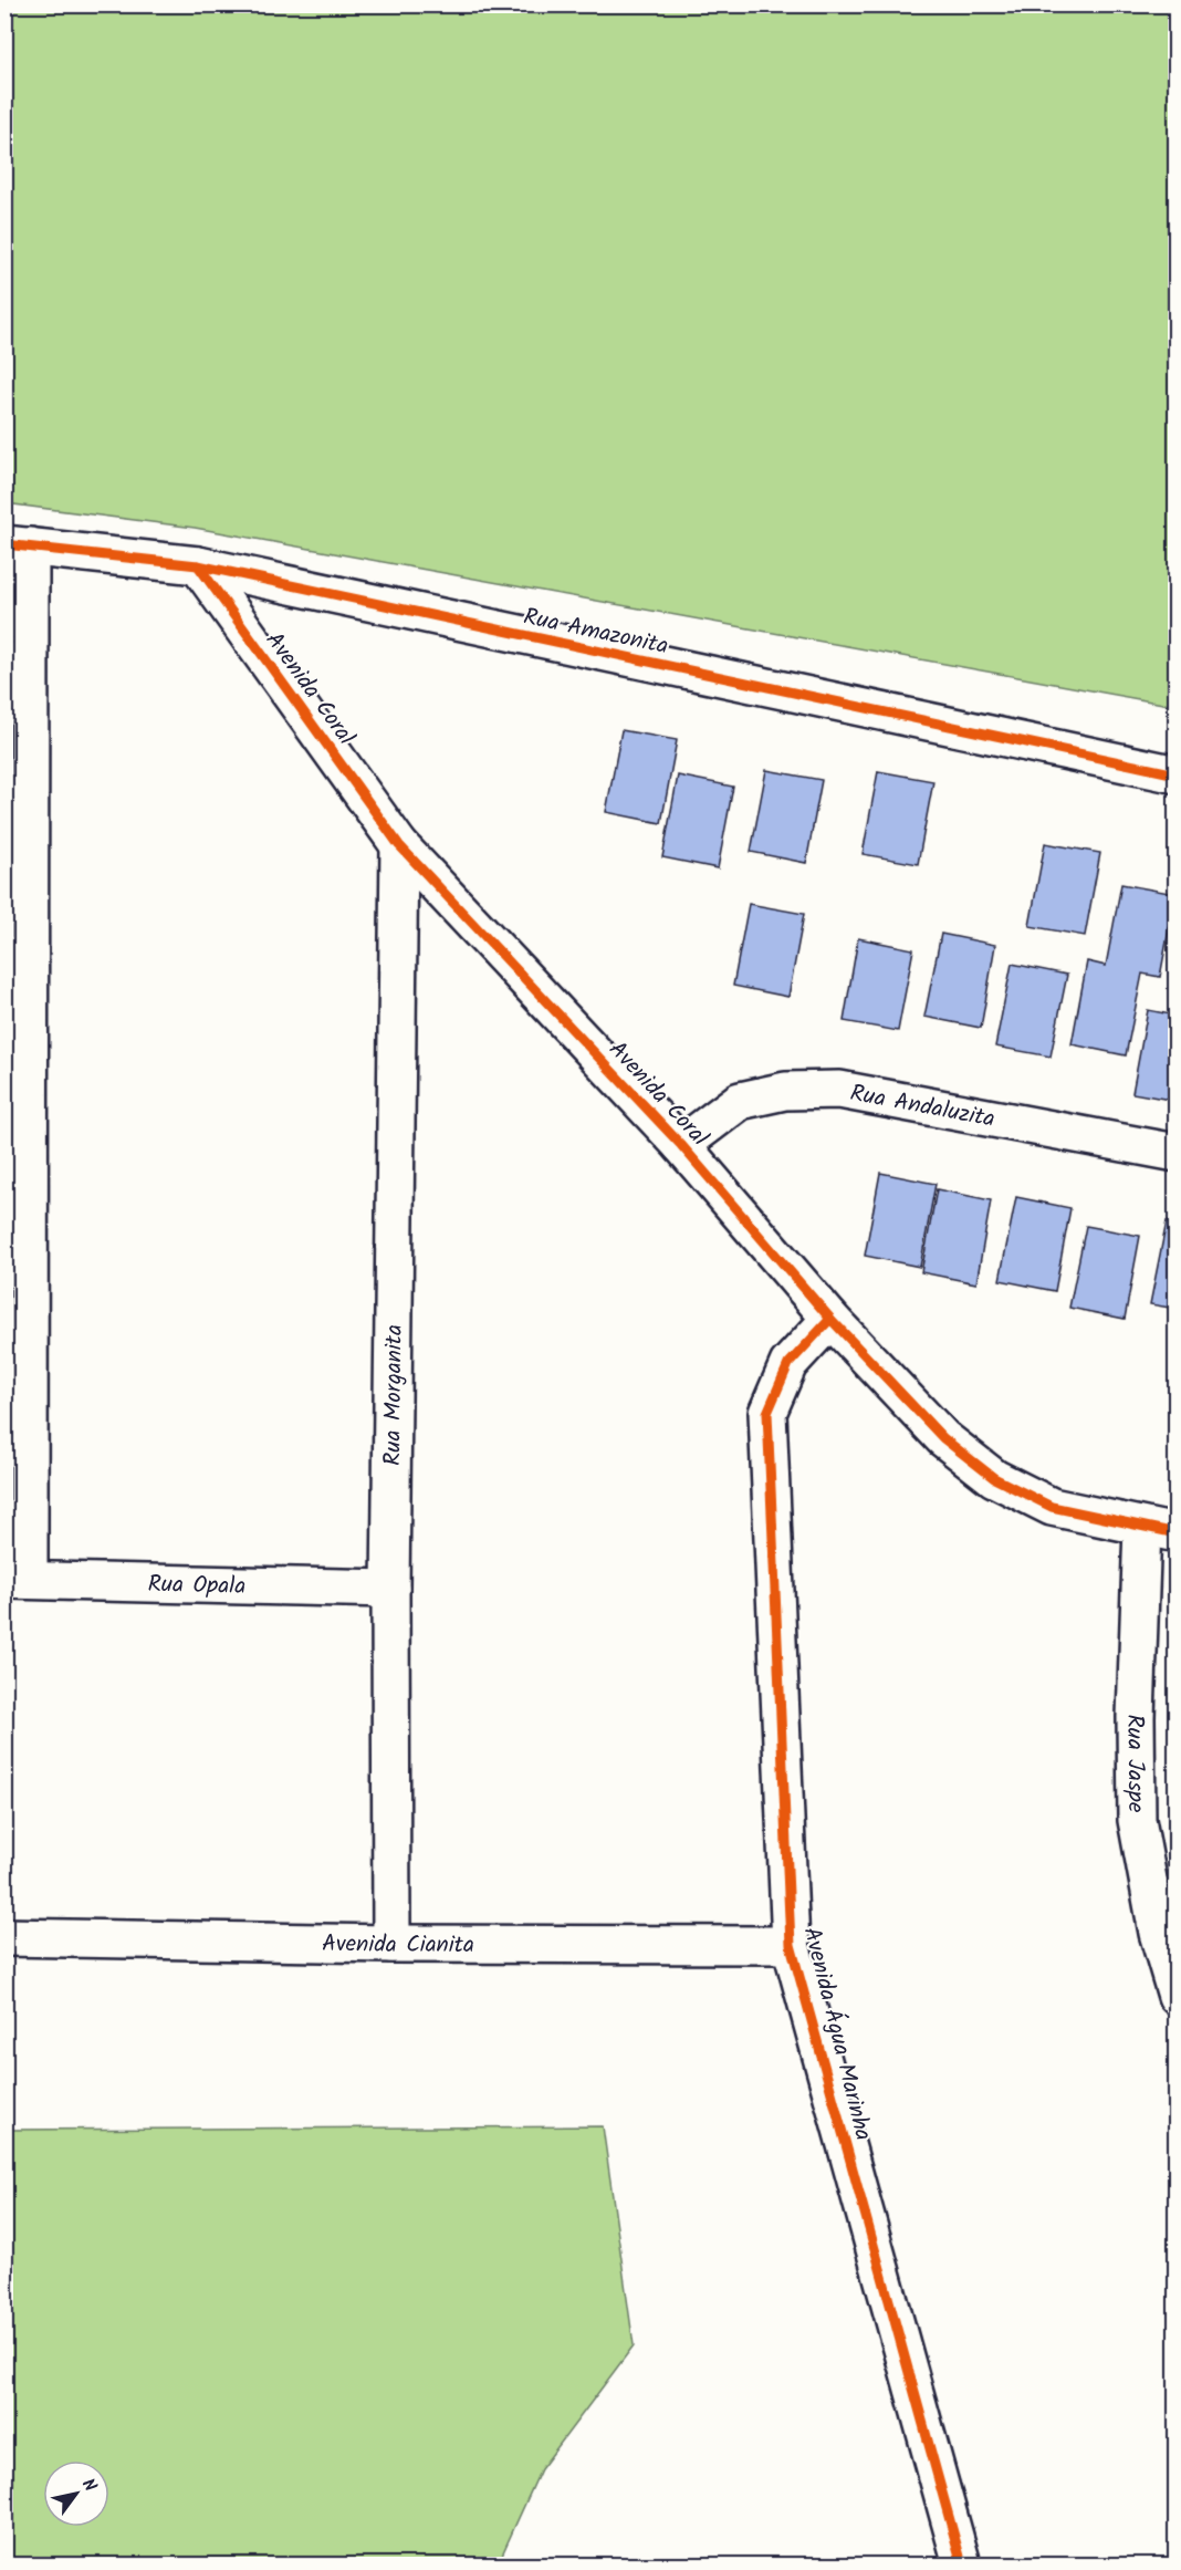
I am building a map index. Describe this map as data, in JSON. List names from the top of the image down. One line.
{"streets":{"street":["Rua Amazonita","Avenida Coral","Rua Andaluzita","Rua Morganita","Rua Opala","Rua Jaspe","Avenida Cianita","Avenida Água Marinha"]},"crossings":[["Rua Amazonita","Avenida Coral"],["Avenida Coral","Rua Andaluzita"],["Avenida Coral","Rua Morganita"],["Avenida Coral","Rua Jaspe"],["Avenida Coral","Avenida Água Marinha"],["Rua Morganita","Rua Opala"],["Rua Morganita","Avenida Cianita"],["Avenida Cianita","Avenida Água Marinha"]],"north":"top right"}
